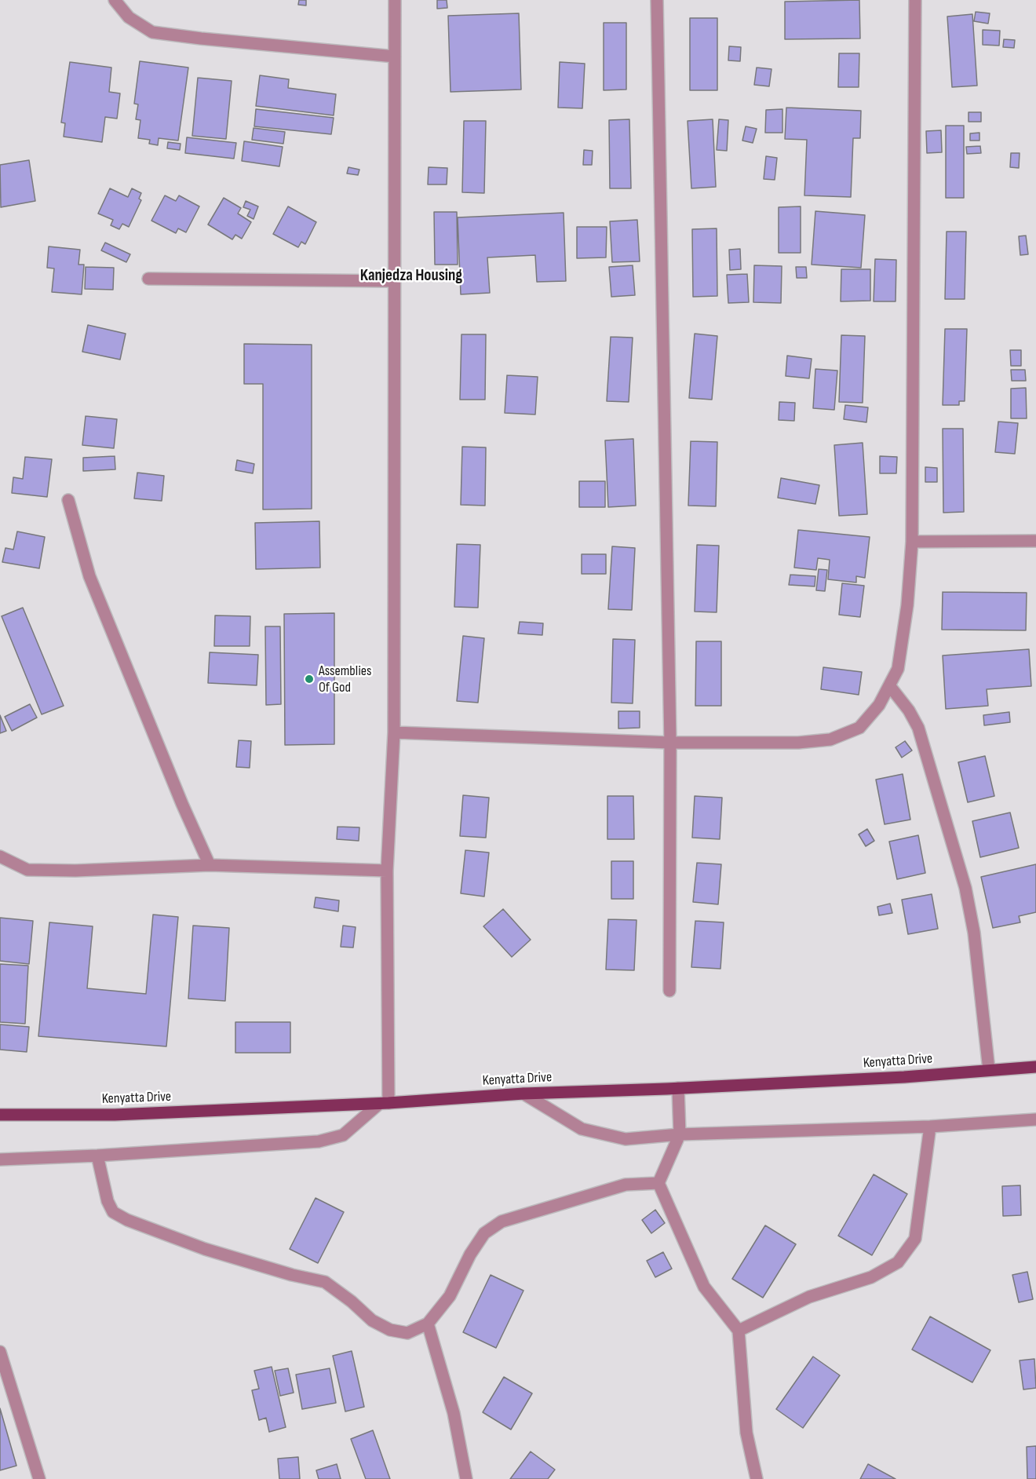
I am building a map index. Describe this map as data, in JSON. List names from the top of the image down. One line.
{"streets":{"main road":["Kenyatta Drive"]},"districts":["Kanjedza Housing"],"places":["Assemblies Of God"]}
